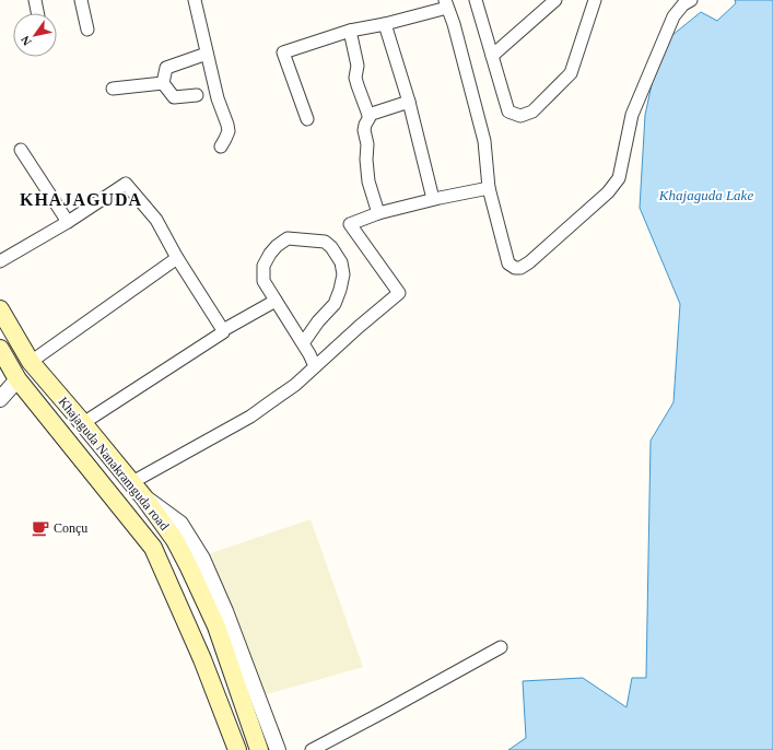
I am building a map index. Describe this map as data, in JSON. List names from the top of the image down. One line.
{"streets":{"main road":["Khajaguda Nanakramguda road"]},"districts":["KHAJAGUDA"],"water":["Khajaguda Lake"],"places":{"cafe":["Conçu"]},"north":"bottom left"}
